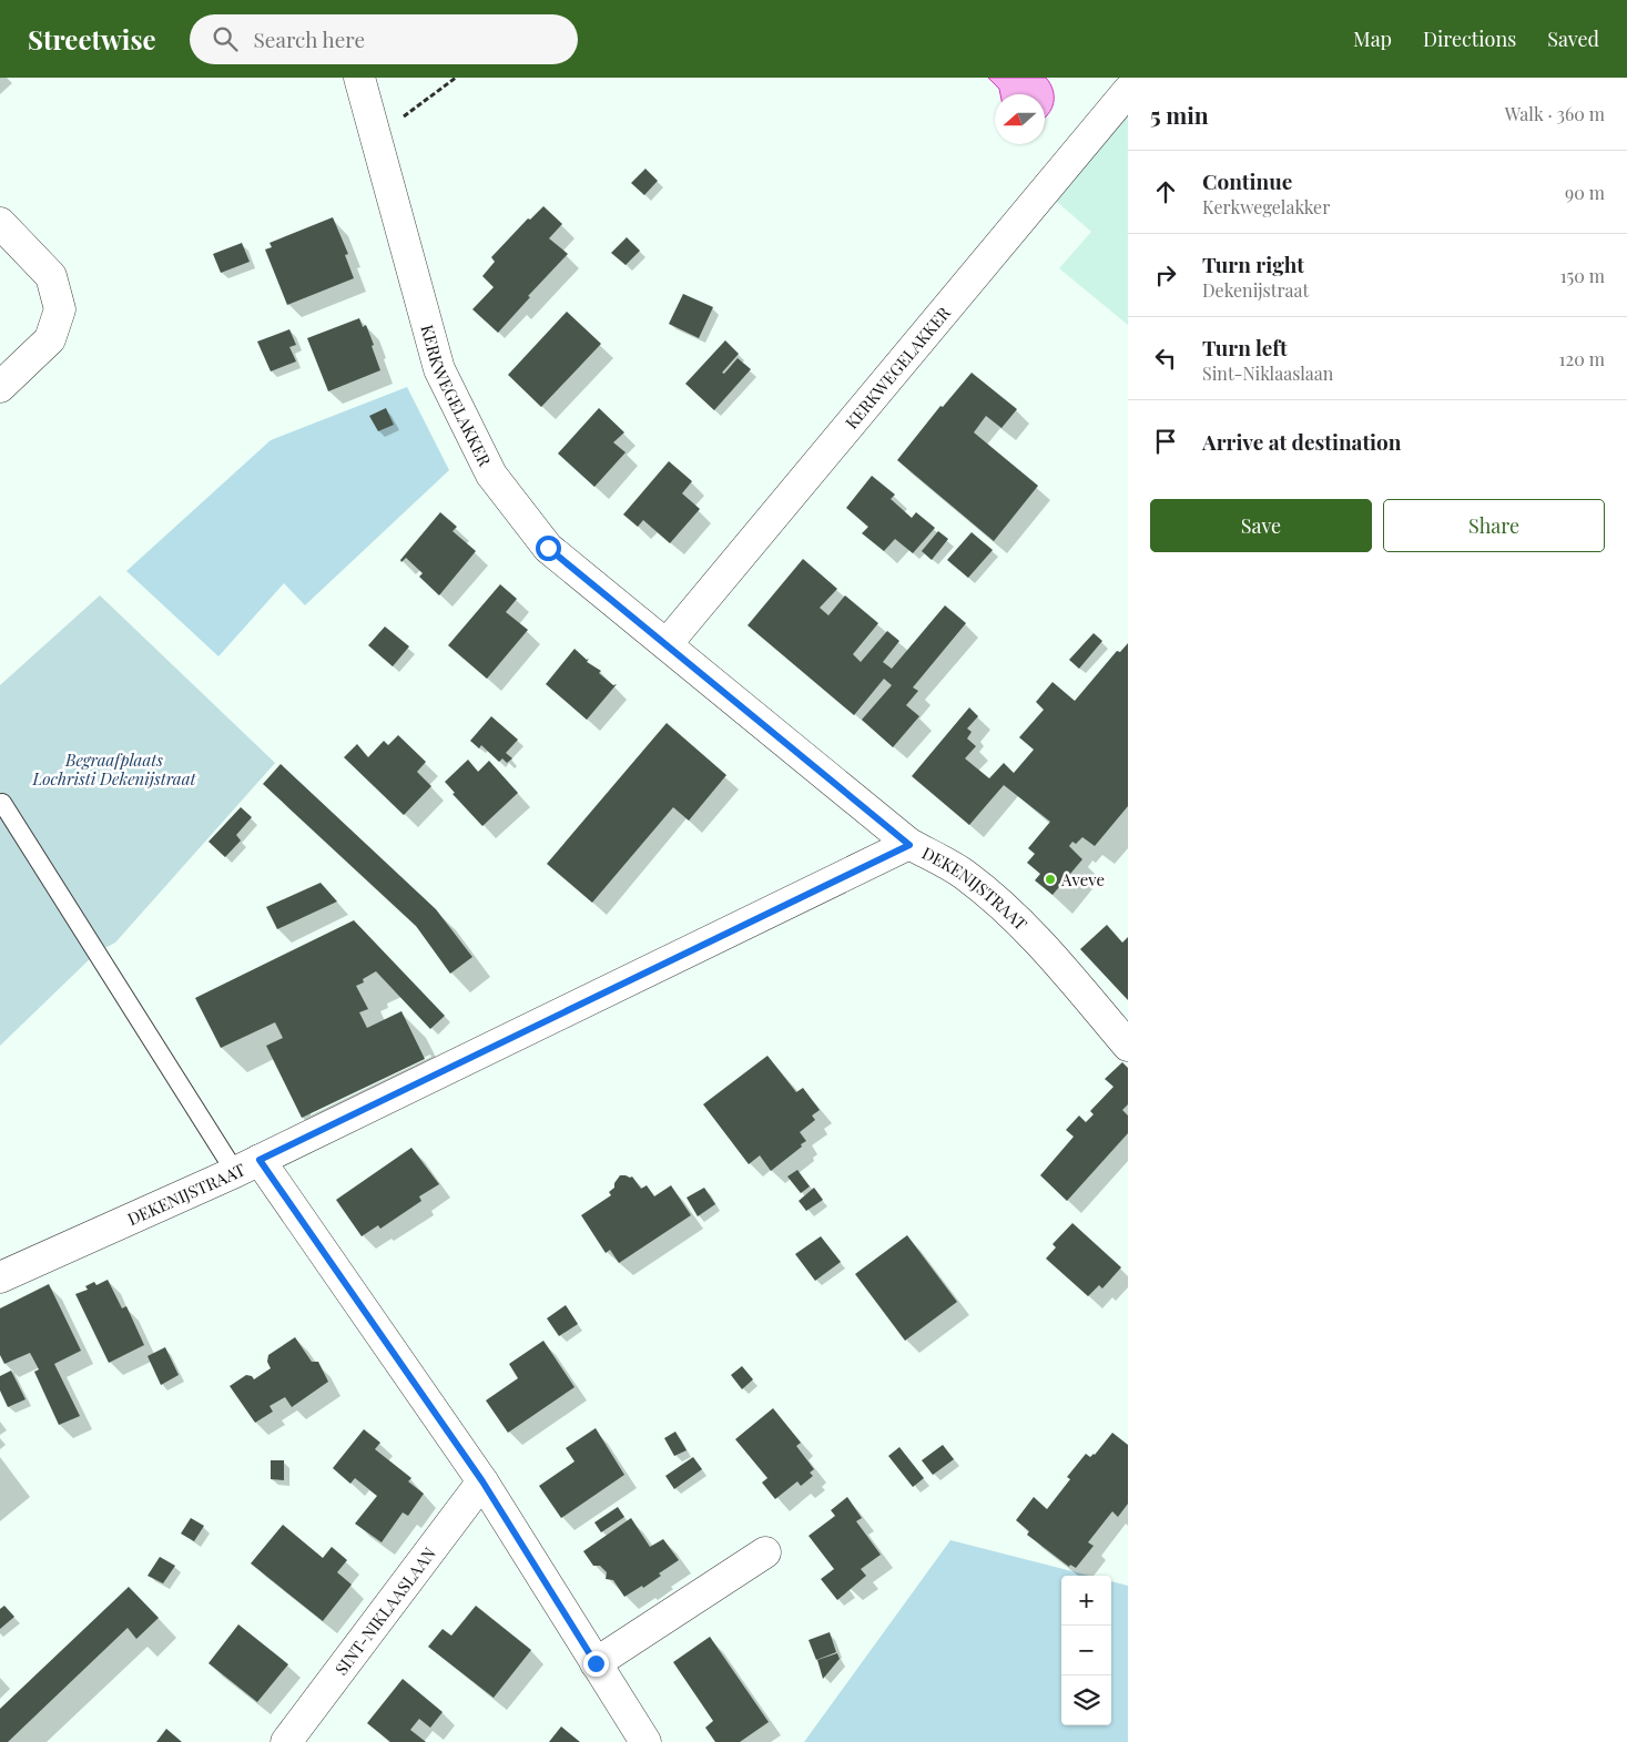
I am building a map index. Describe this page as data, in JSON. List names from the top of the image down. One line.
{"streets":{"street":["KERKWEGELAKKER","DEKENIJSTRAAT","SINT-NIKLAASLAAN"]},"crossings":[["KERKWEGELAKKER","DEKENIJSTRAAT"]],"parks":["Begraafplaats Lochristi Dekenijstraat"],"places":["Aveve"],"north":"left","page":{"header":"Streetwise","search":"Search here","nav":["Map","Directions","Saved"],"heading":["5 min","Walk · 360 m"],"list":[["Continue","Kerkwegelakker","90 m"],["Turn right","Dekenijstraat","150 m"],["Turn left","Sint-Niklaaslaan","120 m"],"Arrive at destination"],"buttons":["Save","Share"],"map_buttons":["+","−"]}}
